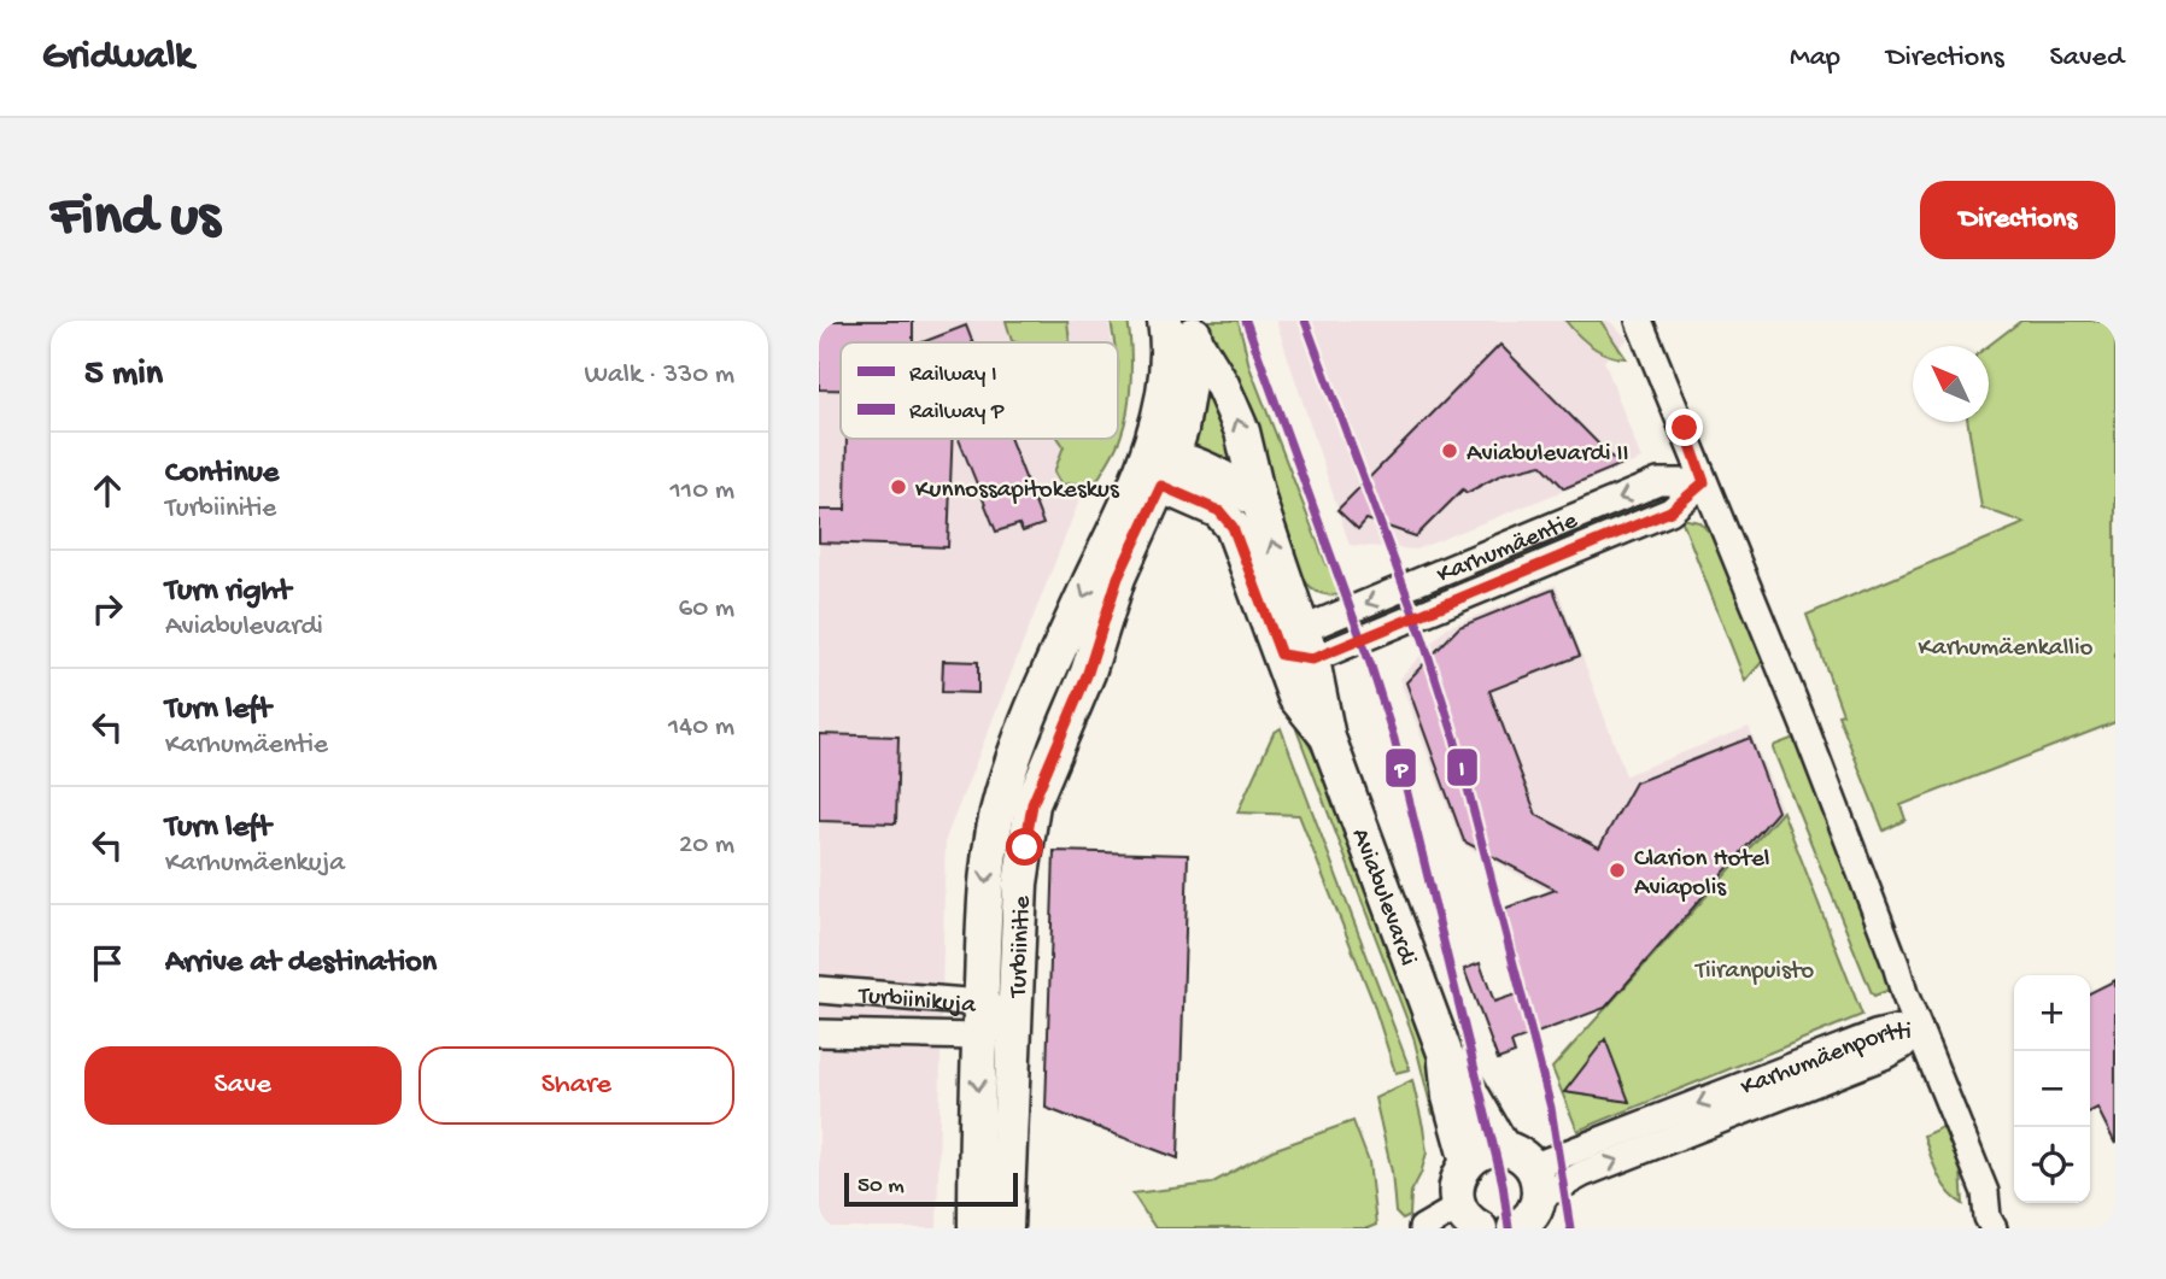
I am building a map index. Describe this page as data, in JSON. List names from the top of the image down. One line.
{"streets":{"street":["Karhumäentie","Aviabulevardi","Turbiinitie","Turbiinikuja","Karhumäenportti"]},"crossings":[["Karhumäentie","Aviabulevardi"],["Aviabulevardi","Turbiinitie"],["Aviabulevardi","Karhumäenportti"],["Turbiinitie","Turbiinikuja"]],"parks":["Karhumäenkallio","Tiiranpuisto"],"places":["Aviabulevardi II","Kunnossapitokeskus","Clarion Hotel Aviapolis"],"lines":["rail line I","rail line P"],"legend":["Railway I","Railway P"],"scale_bar":"50 m","north":"top left","page":{"header":"Gridwalk","nav":["Map","Directions","Saved"],"buttons":["Directions",["Save","Share"]],"title":"Find us","heading":["5 min","Walk · 330 m"],"list":[["Continue","Turbiinitie","110 m"],["Turn right","Aviabulevardi","60 m"],["Turn left","Karhumäentie","140 m"],["Turn left","Karhumäenkuja","20 m"],"Arrive at destination"],"map_buttons":["+","−"],"scale":"50 m"}}
